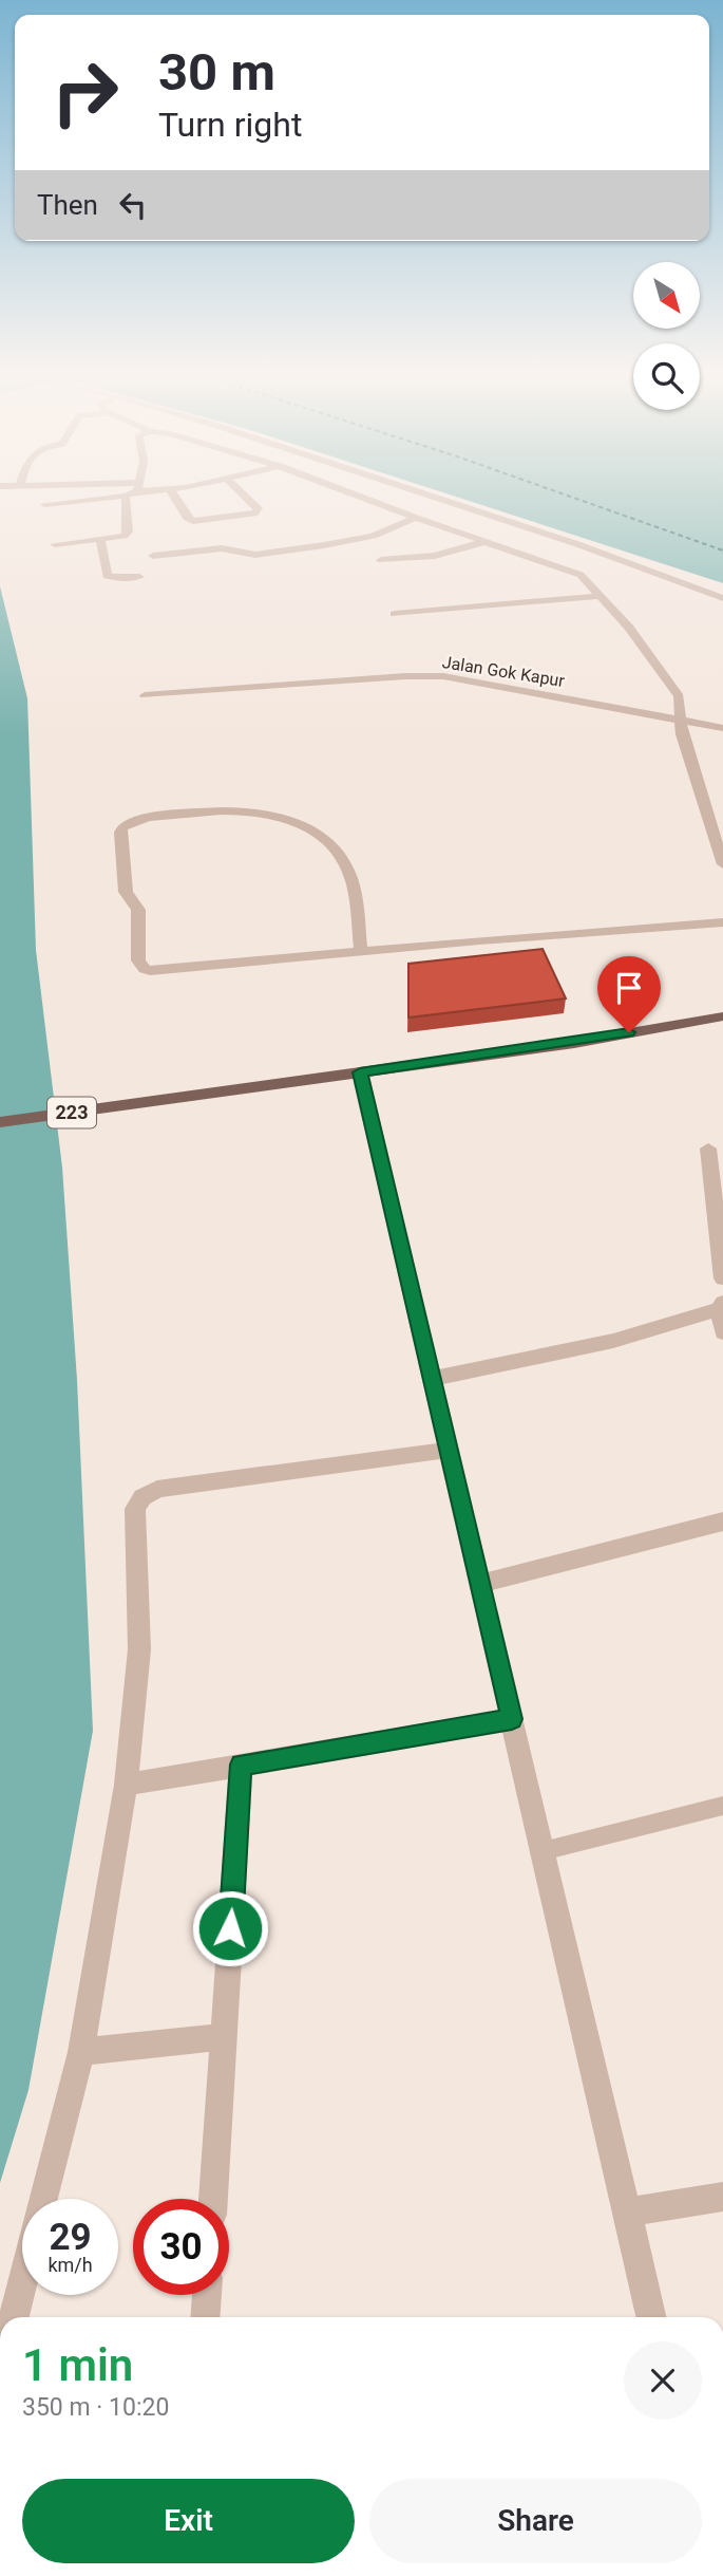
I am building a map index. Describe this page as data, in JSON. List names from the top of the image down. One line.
{"streets":{"main road":["223"],"street":["Jalan Gok Kapur"]},"north":"bottom right","page":{"turn":["30 m","Turn right"],"then":"Then","speed":"29 km/h","limit":"30","heading":["1 min","350 m · 10:20"],"buttons":["Exit","Share"]}}
